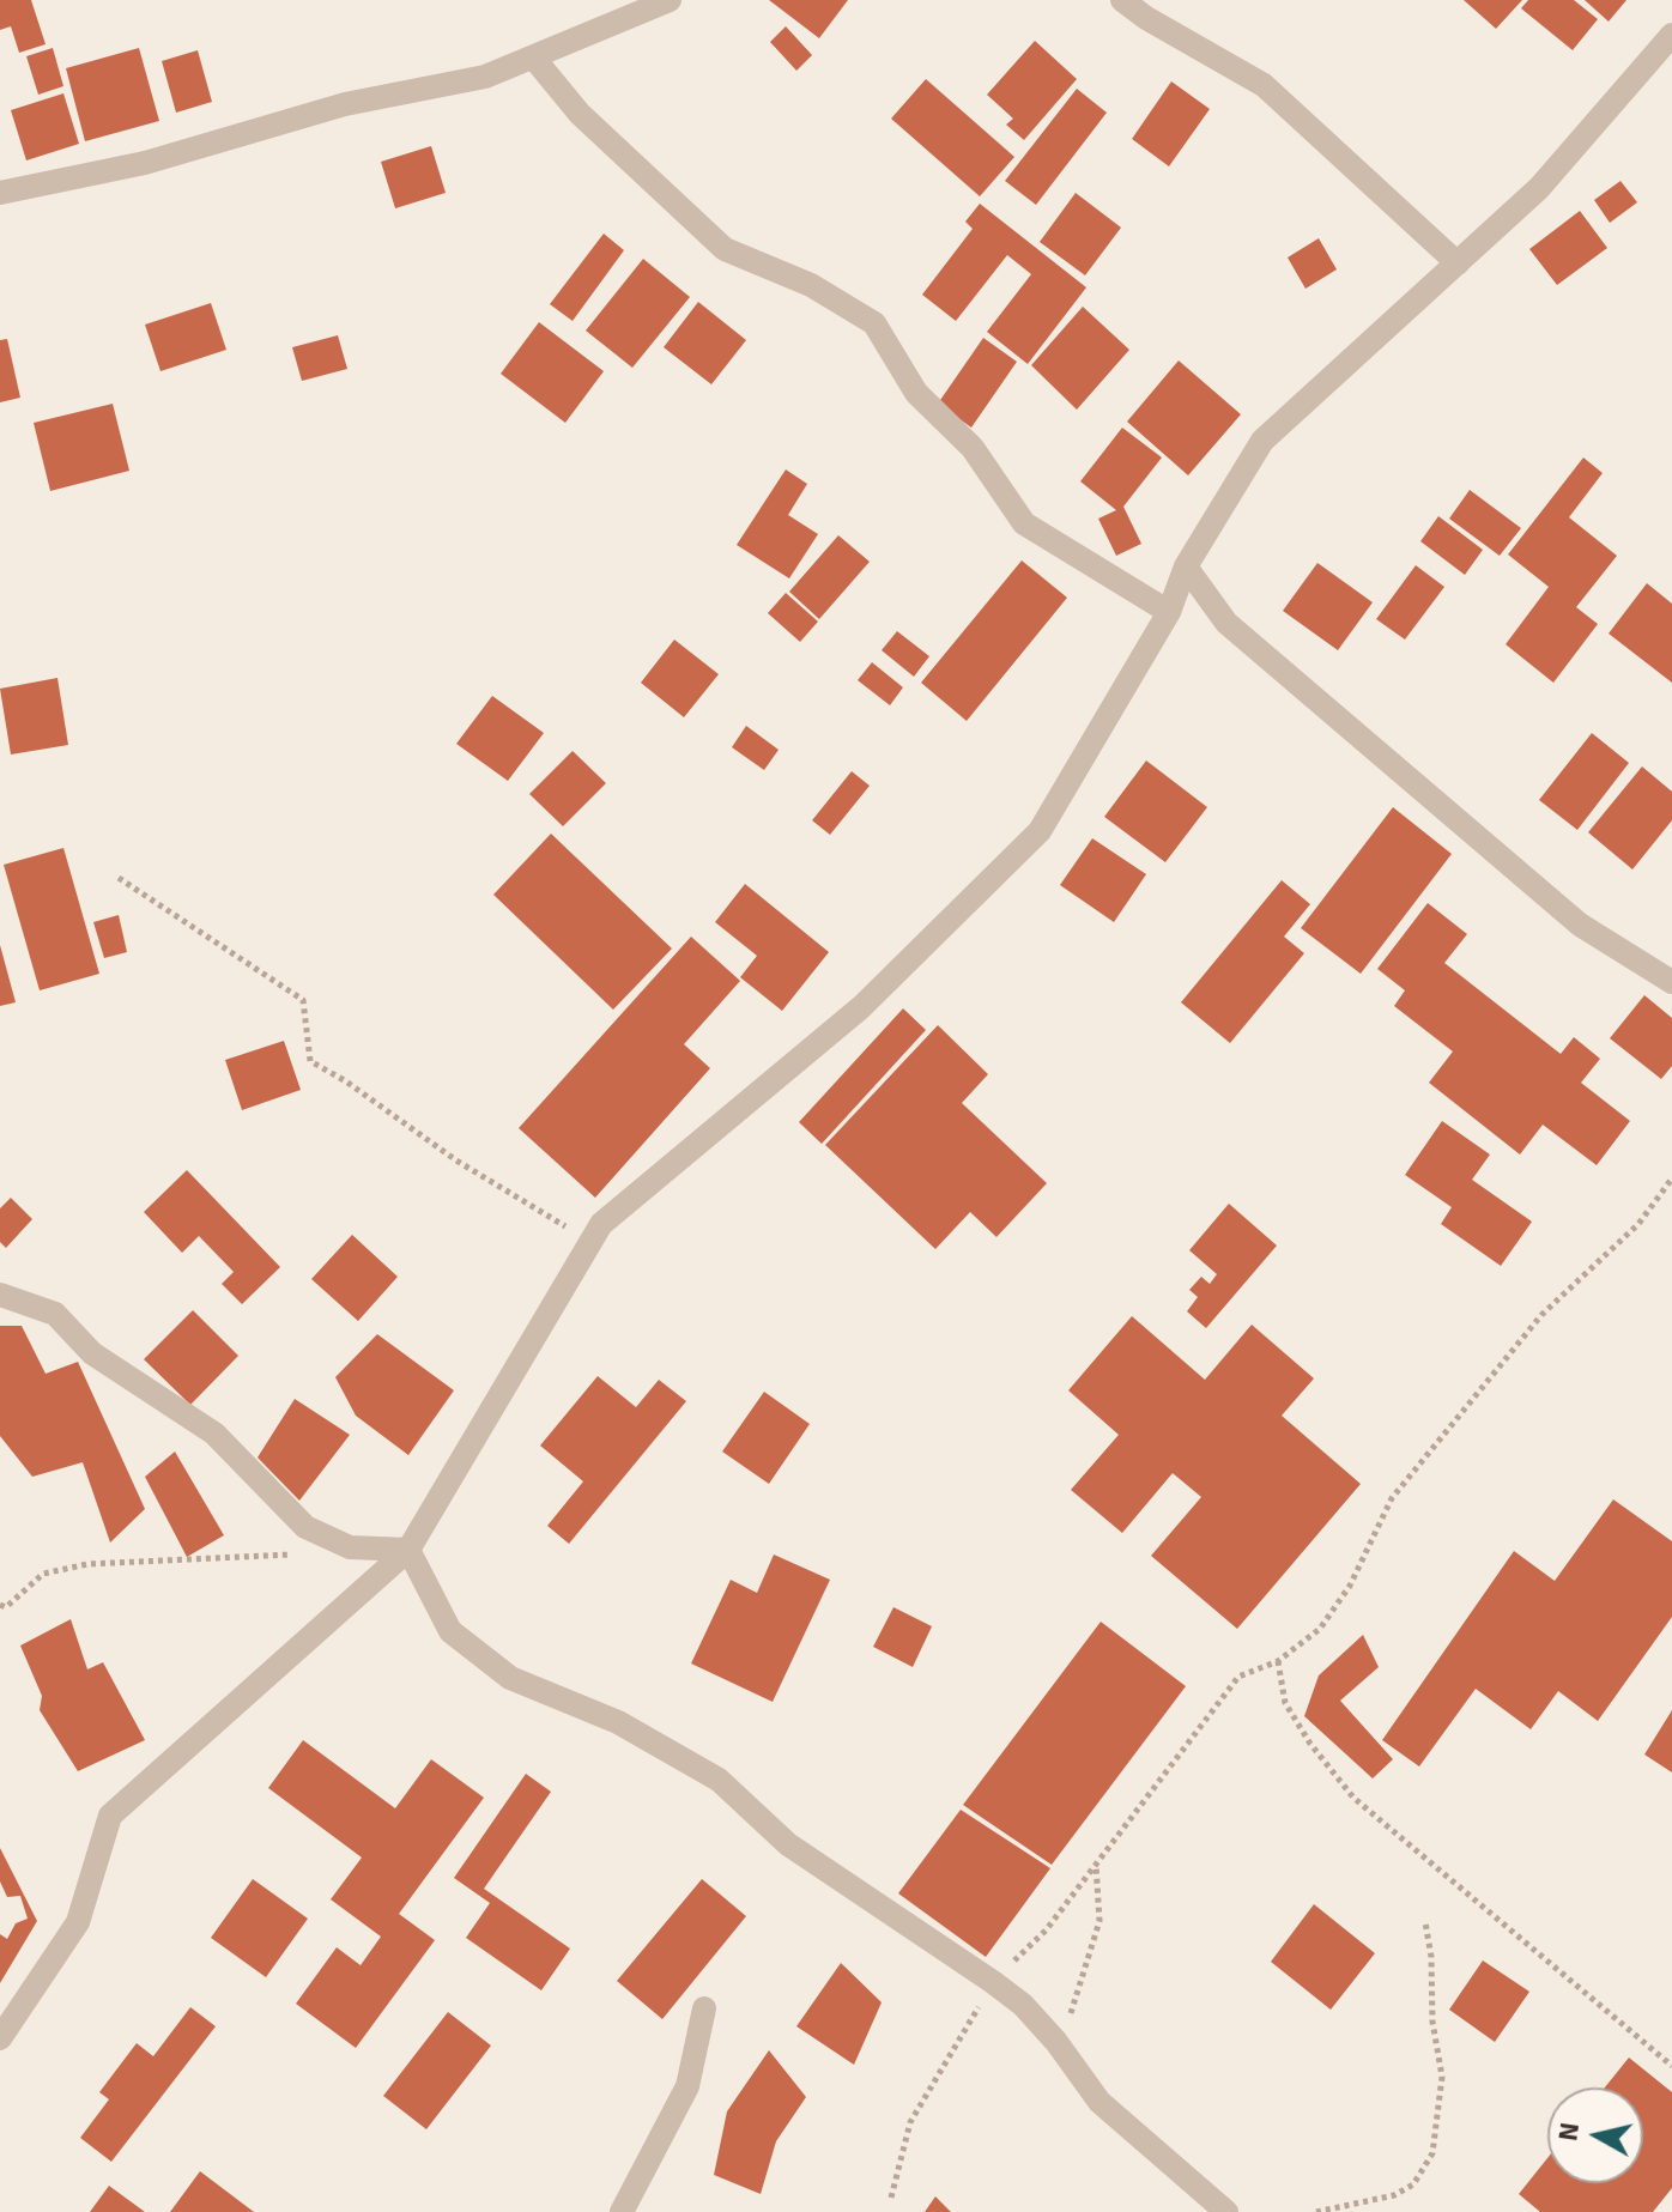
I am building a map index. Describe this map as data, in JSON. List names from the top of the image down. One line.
{"north":"left"}
